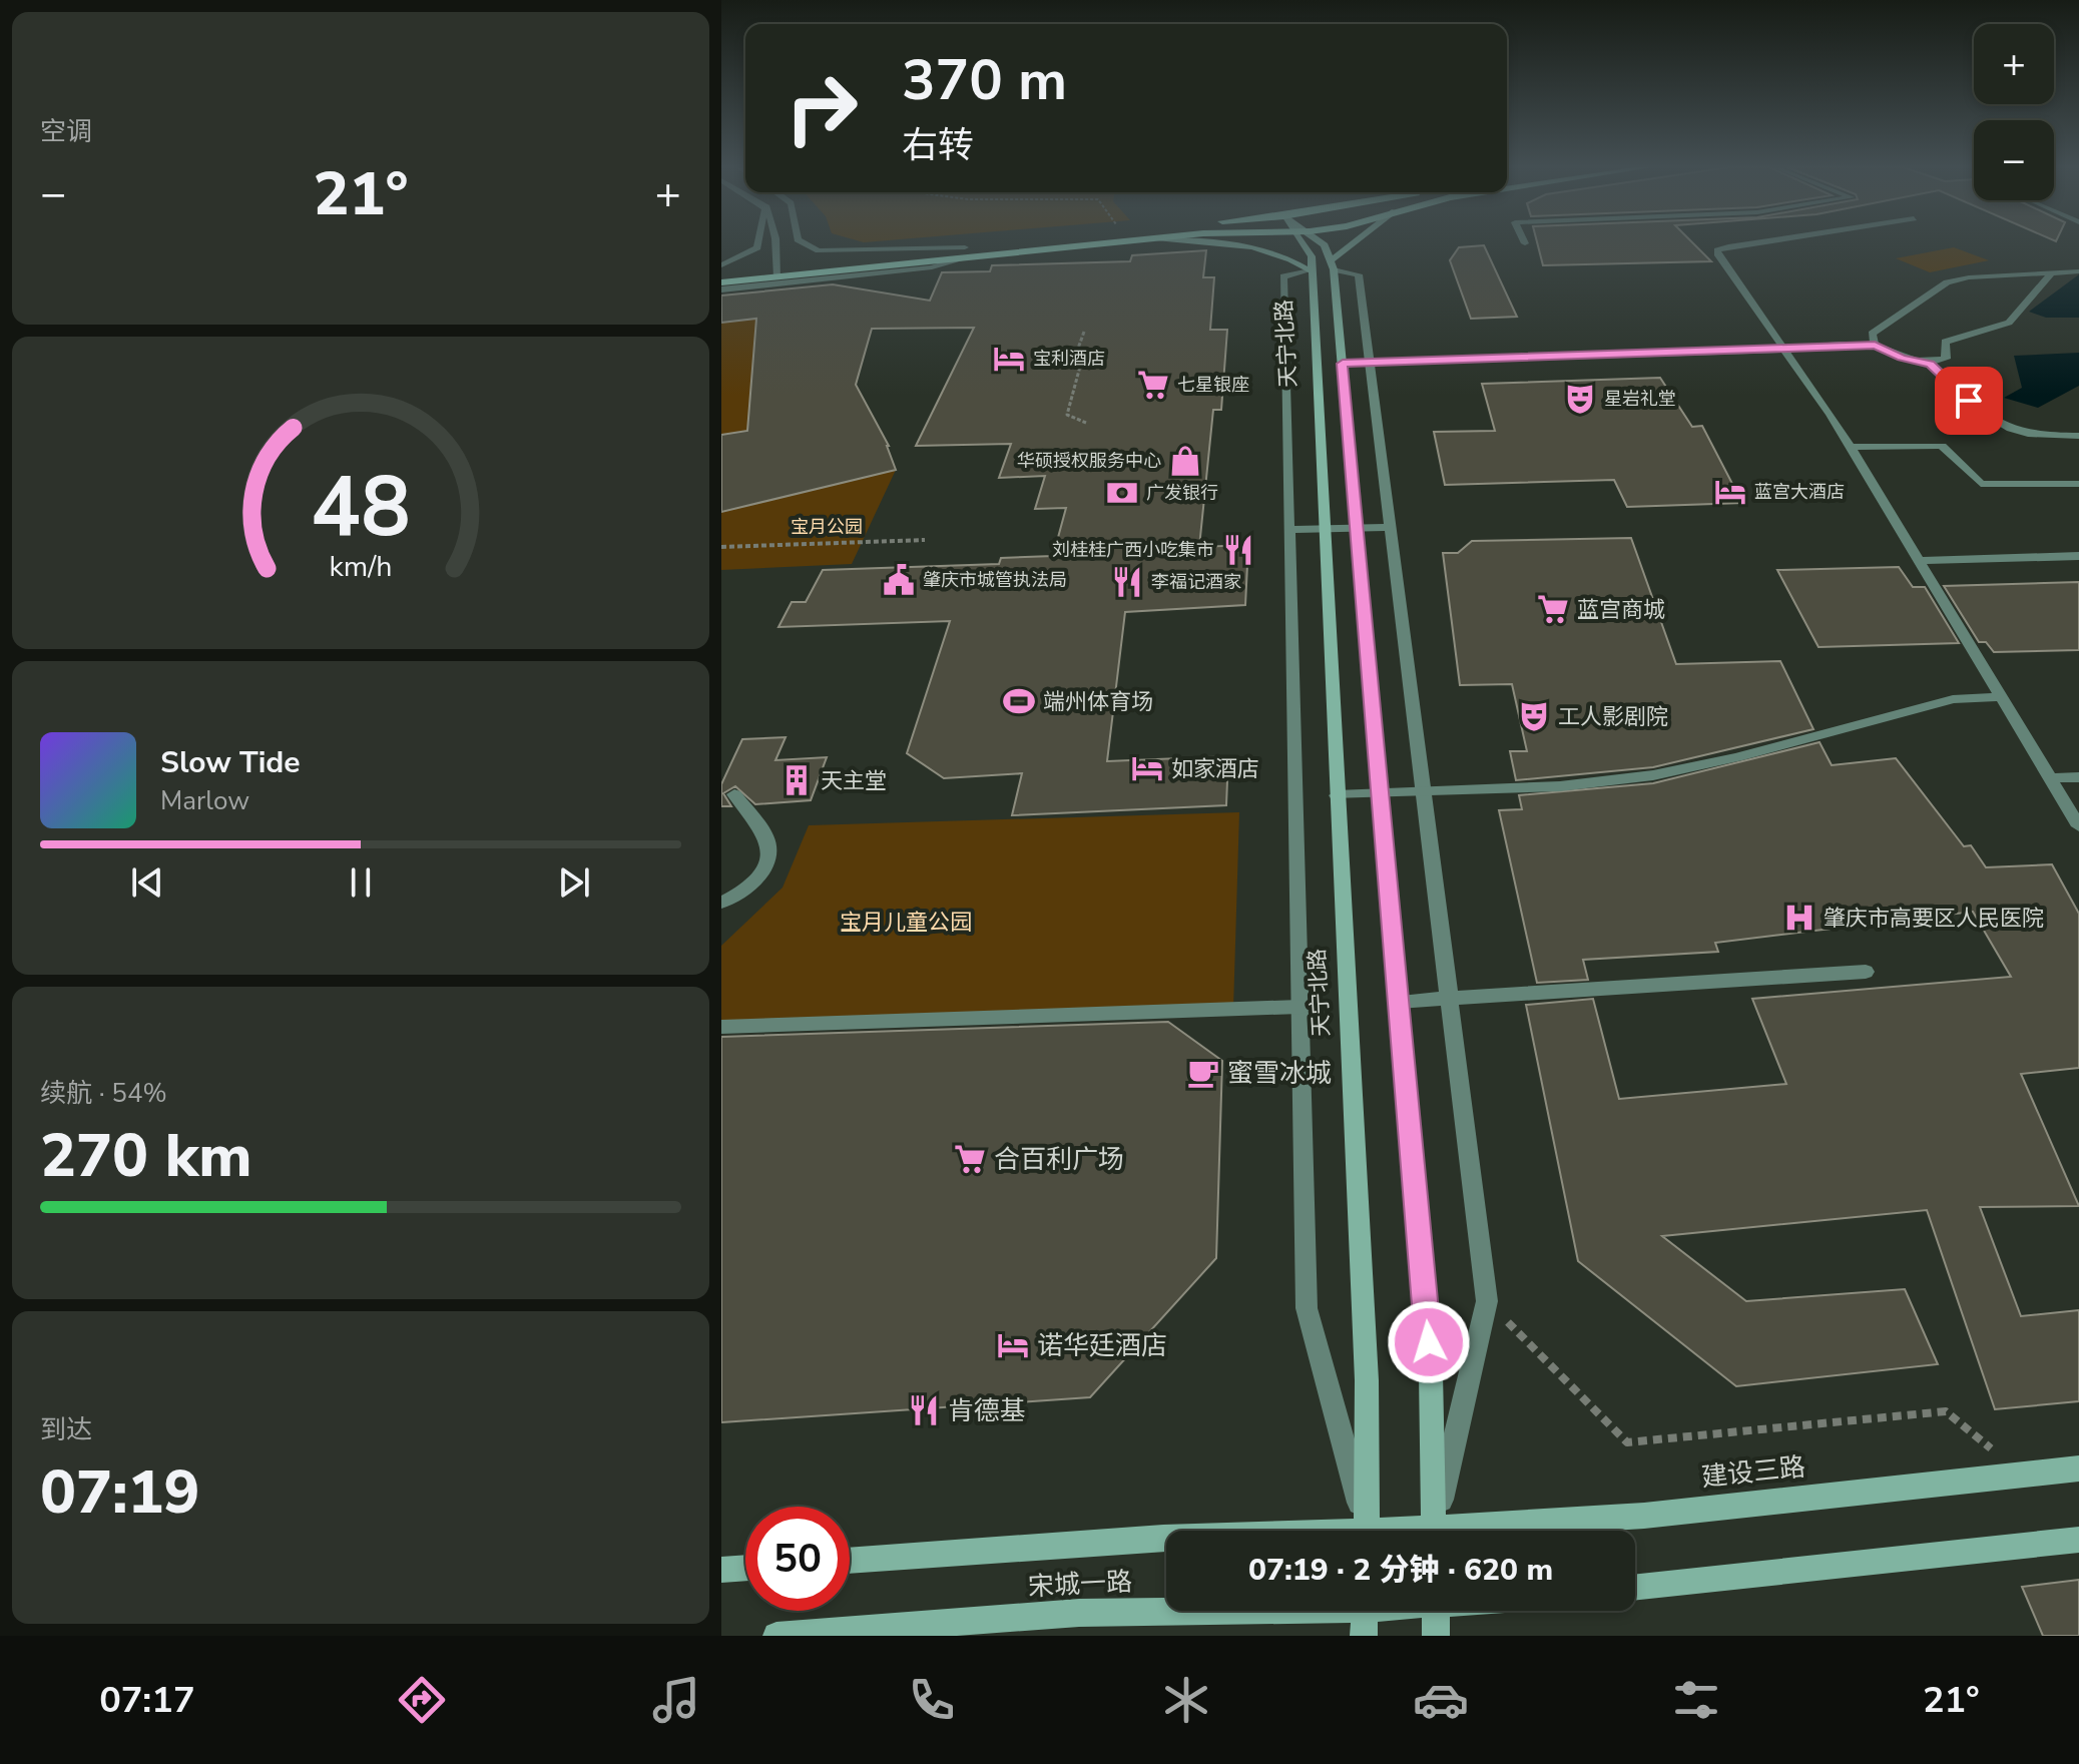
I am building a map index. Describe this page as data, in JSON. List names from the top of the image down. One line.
{"streets":{"main road":["天宁北路","建设三路","宋城一路"]},"parks":["宝月公园","宝月儿童公园"],"places":{"hotel":["宝利酒店","蓝宫大酒店","如家酒店","诺华廷酒店"],"supermarket":["七星银座","蓝宫商城","合百利广场"],"theatre":["星岩礼堂","工人影剧院"],"shop":["华硕授权服务中心"],"bank":["广发银行"],"restaurant":["刘桂桂广西小吃集市","李福记酒家","肯德基"],"public building":["肇庆市城管执法局"],"sports":["端州体育场"],"building":["天主堂"],"hospital":["肇庆市高要区人民医院"],"cafe":["蜜雪冰城"]},"page":{"tile":["空调",["续航 · 54%","270 km"],["到达","07:19"]],"map_buttons":["+","−"],"turn":["370 m","右转"],"heat":["−","21°","+"],"song":["Slow Tide","Marlow"],"limit":"50","trip":"07:19 · 2 分钟 · 620 m","tabs":["07:17","21°"],"gauge":["48","km/h"]}}
